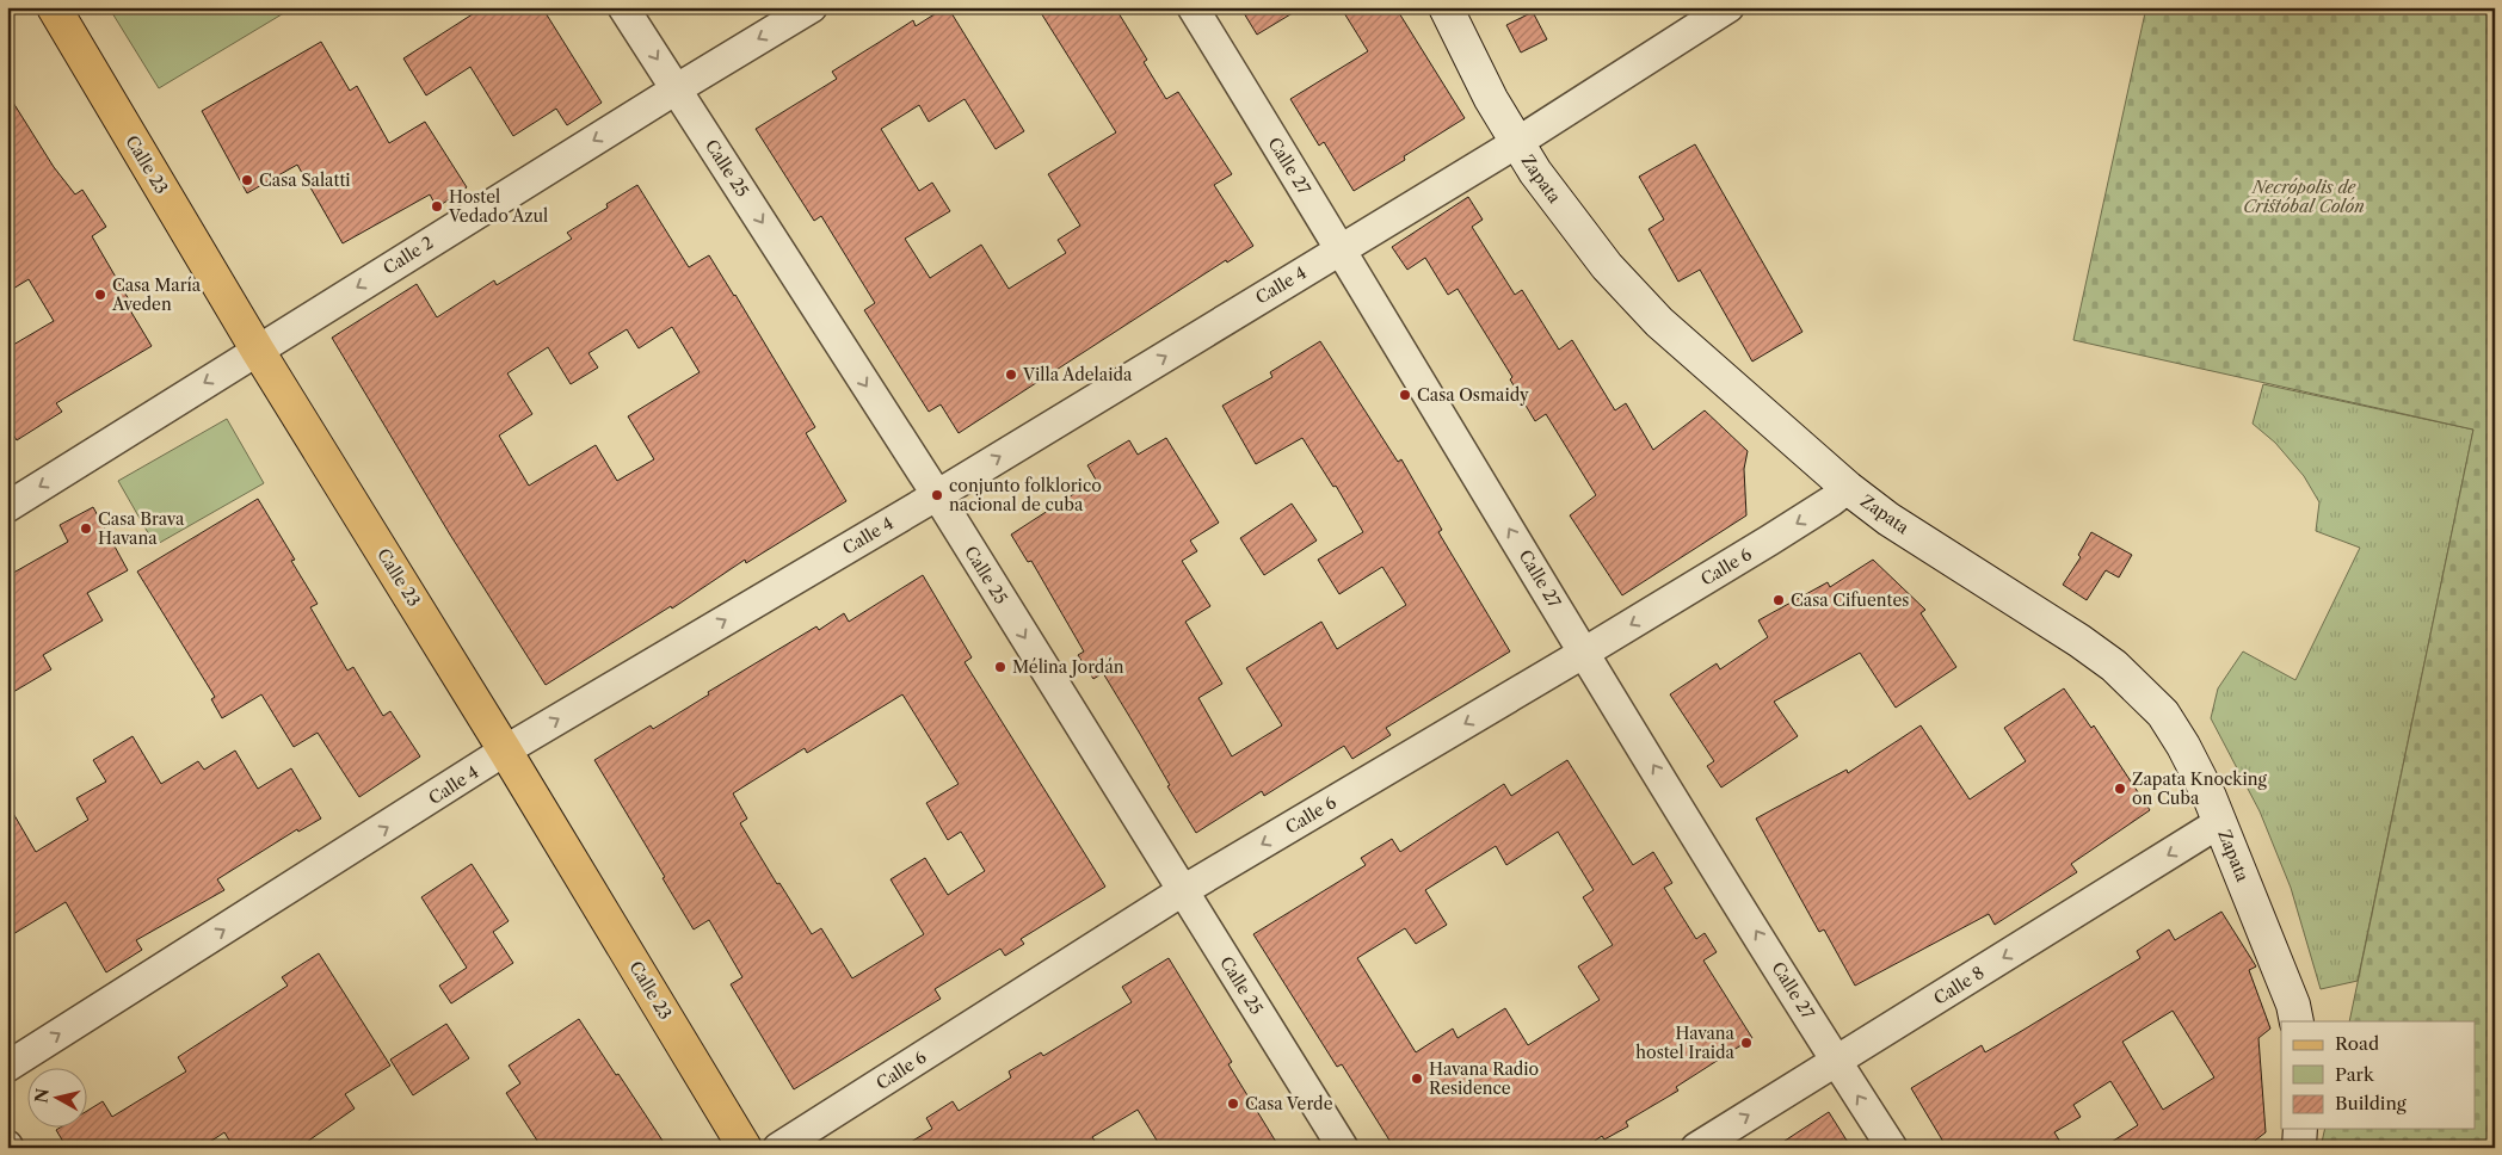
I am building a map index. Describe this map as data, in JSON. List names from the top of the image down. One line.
{"streets":{"main road":["Calle 23","Zapata"],"street":["Calle 27","Calle 25","Calle 2","Calle 4","Calle 6","Calle 8"]},"crossings":[["Calle 23","Calle 2"],["Calle 23","Calle 4"],["Calle 27","Calle 4"],["Calle 27","Calle 6"],["Calle 27","Calle 8"],["Calle 25","Calle 2"],["Calle 25","Calle 4"],["Calle 25","Calle 6"],["Zapata","Calle 4"],["Zapata","Calle 6"],["Zapata","Calle 8"]],"one_way":["Calle 27","Calle 25","Calle 2","Calle 4","Calle 6"],"parks":["Necrópolis de Cristóbal Colón"],"places":["Casa Salatti","Hostel Vedado Azul","Casa María Aveden","Villa Adelaida","Casa Osmaidy","conjunto folklorico nacional de cuba","Casa Brava Havana","Casa Cifuentes","Mélina Jordán","Zapata Knocking on Cuba","Havana hostel Iraida","Havana Radio Residence","Casa Verde"],"legend":["Road","Park","Building"],"north":"left"}
